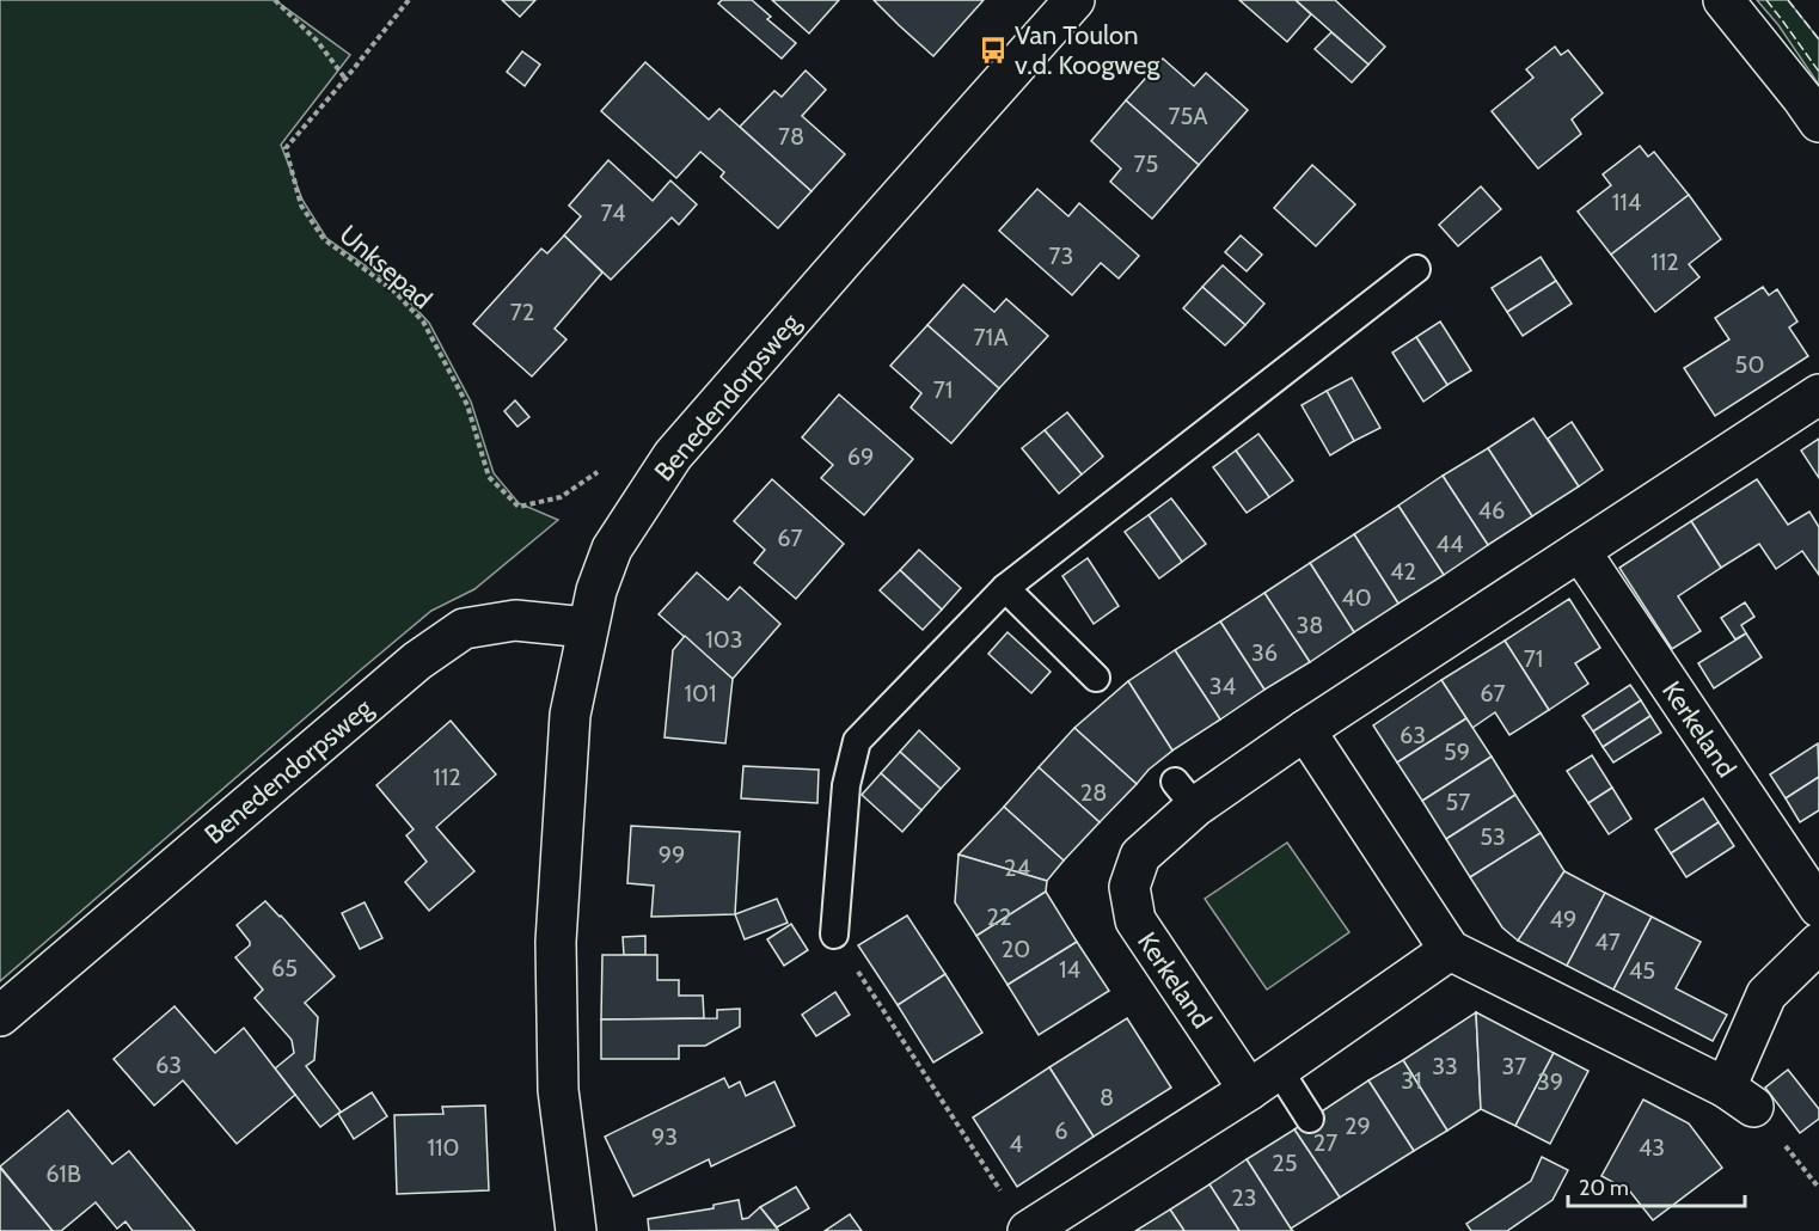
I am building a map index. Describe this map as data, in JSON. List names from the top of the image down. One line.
{"streets":{"street":["Benedendorpsweg","Kerkeland"],"path":["Unksepad"]},"crossings":[["Unksepad","Benedendorpsweg"]],"places":{"bus stop":["Van Toulon v.d. Koogweg"]},"house_numbers":["75A","78","75","114","74","73","112","72","71A","50","71","69","46","67","44","42","40","38","103","36","71","34","101","67","63","59","112","28","57","53","99","24","22","49","47","20","65","14","45","63","33","37","31","39","8","29","6","93","27","4","110","43","25","61B","23"],"scale_bar":"20 m"}
